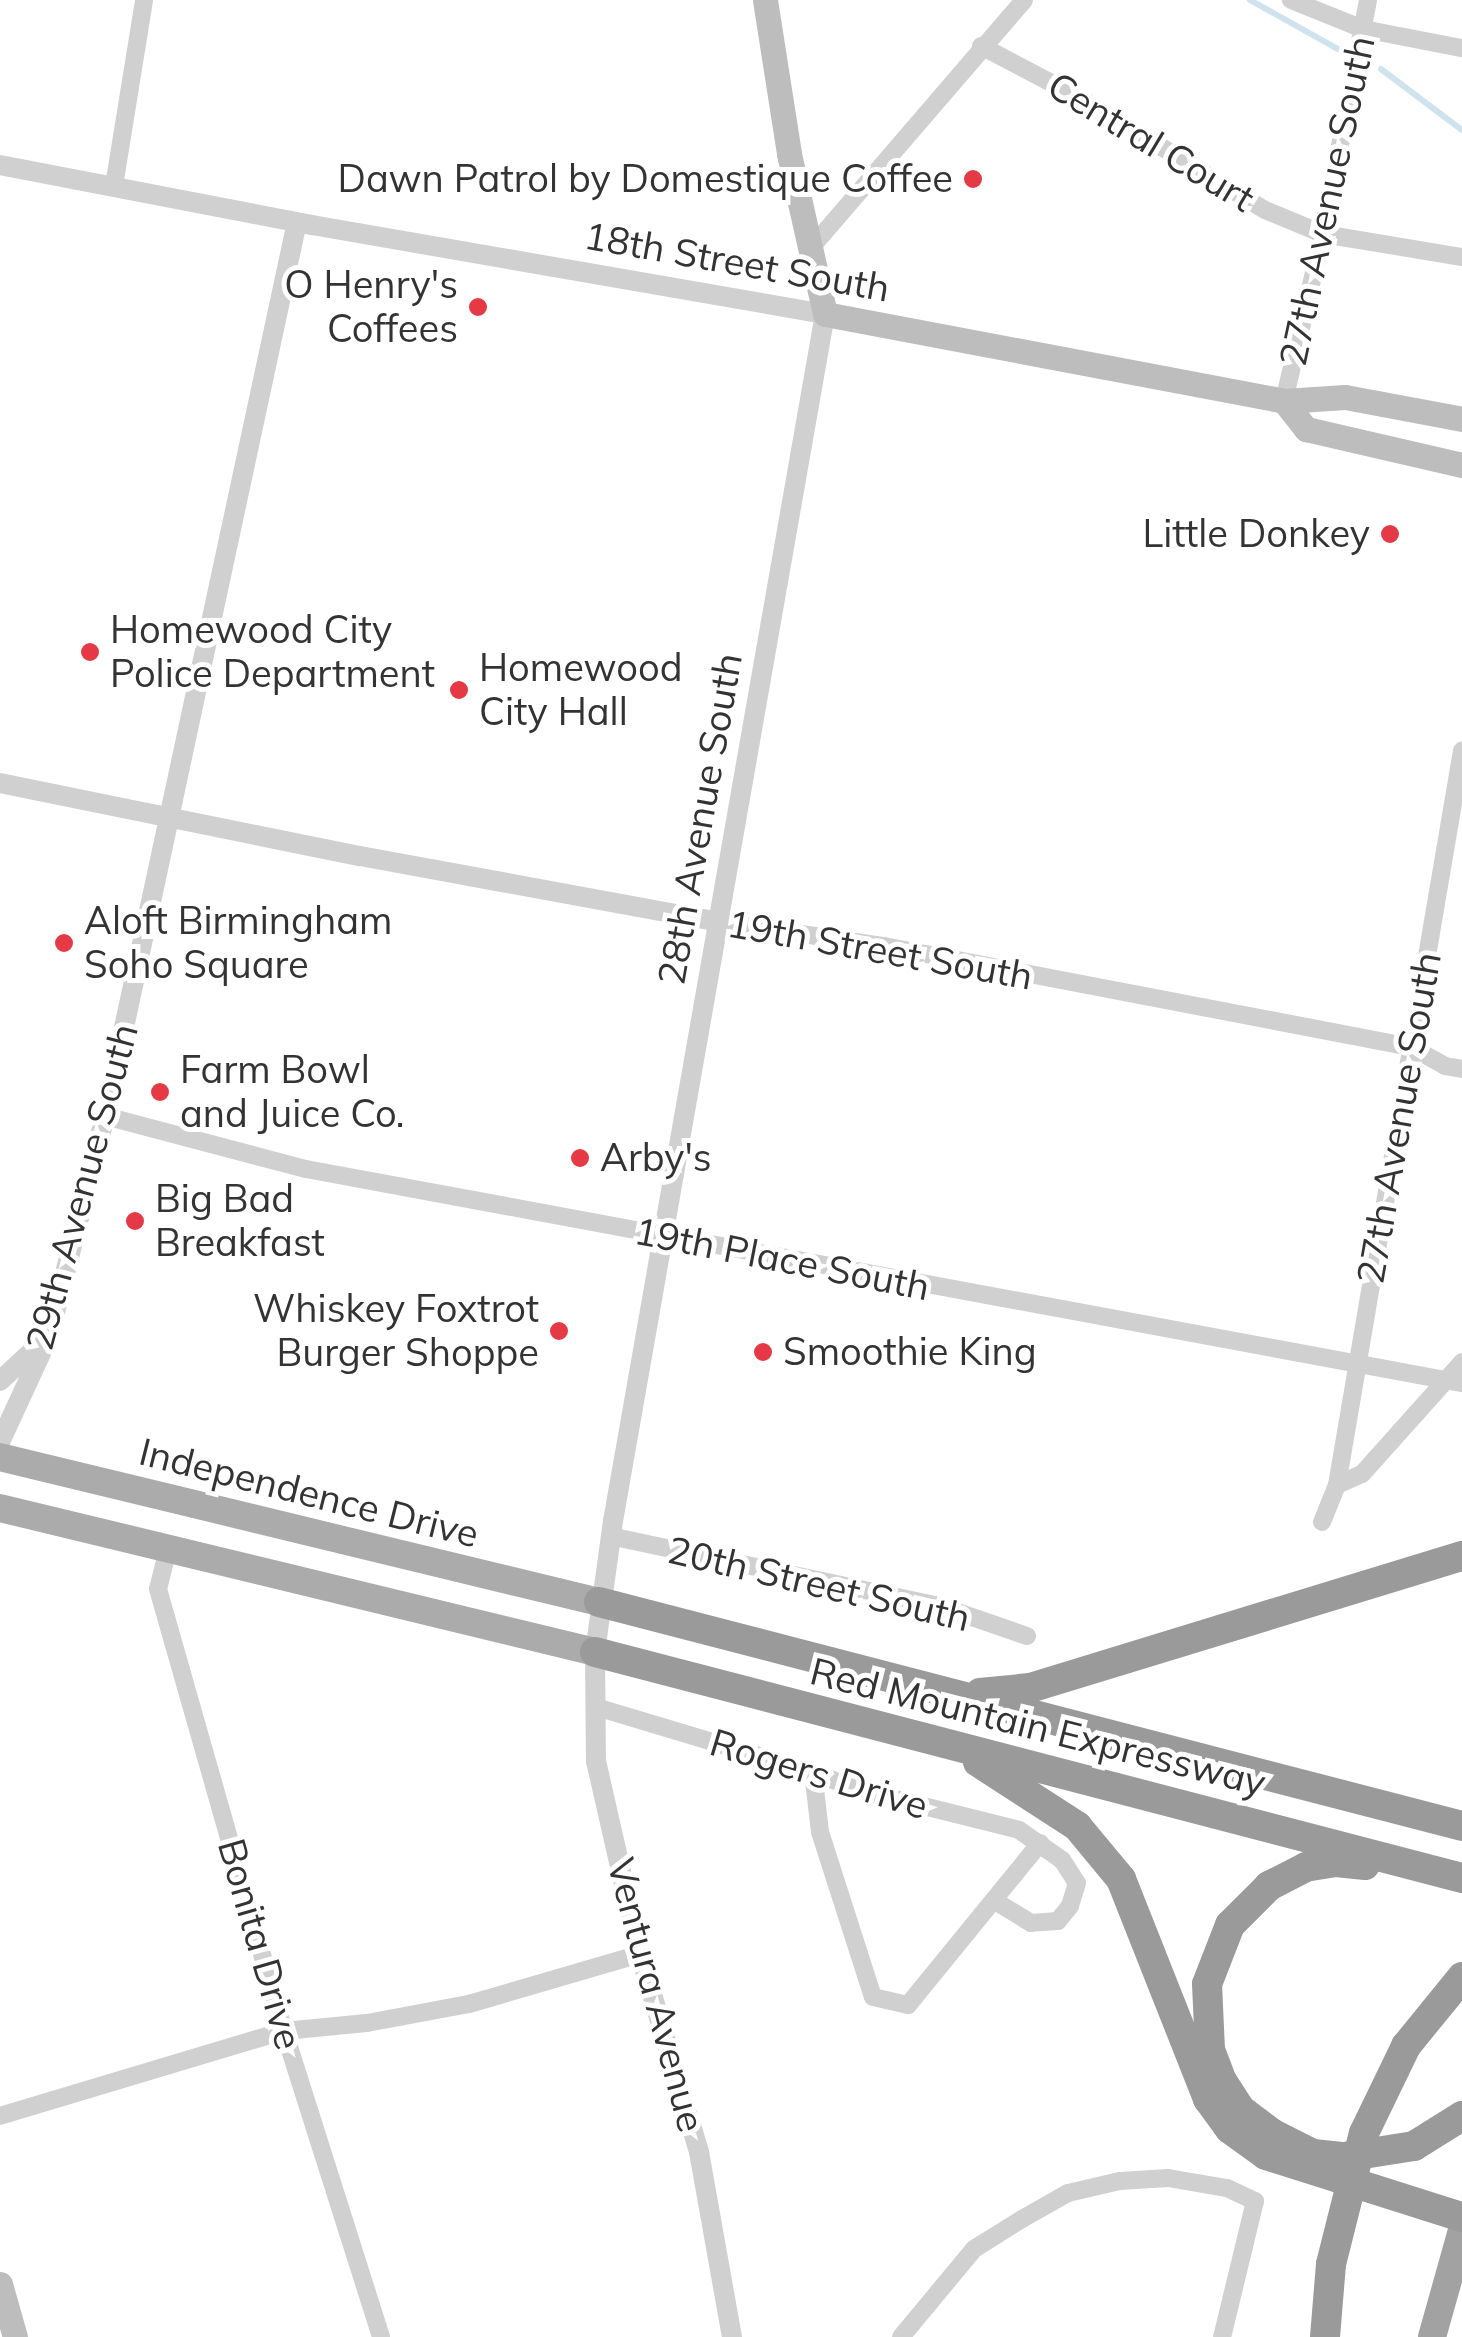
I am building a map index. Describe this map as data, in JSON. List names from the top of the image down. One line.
{"streets":{"highway":["Red Mountain Expressway"],"main road":["18th Street South","28th Avenue South","Independence Drive"],"street":["Central Court","27th Avenue South","19th Street South","29th Avenue South","19th Place South","20th Street South","Rogers Drive","Bonita Drive","Ventura Avenue"]},"crossings":[["Central Court","27th Avenue South"],["27th Avenue South","18th Street South"],["27th Avenue South","19th Street South"],["27th Avenue South","19th Place South"],["18th Street South","28th Avenue South"],["18th Street South","29th Avenue South"],["28th Avenue South","19th Street South"],["28th Avenue South","19th Place South"],["28th Avenue South","Independence Drive"],["28th Avenue South","20th Street South"],["28th Avenue South","Red Mountain Expressway"],["28th Avenue South","Ventura Avenue"],["19th Street South","29th Avenue South"],["29th Avenue South","19th Place South"],["Independence Drive","Red Mountain Expressway"],["Red Mountain Expressway","Ventura Avenue"],["Rogers Drive","Ventura Avenue"]],"places":["Dawn Patrol by Domestique Coffee","O Henry's Coffees","Little Donkey","Homewood City Police Department","Homewood City Hall","Aloft Birmingham Soho Square","Farm Bowl and Juice Co.","Arby's","Big Bad Breakfast","Whiskey Foxtrot Burger Shoppe","Smoothie King"]}
